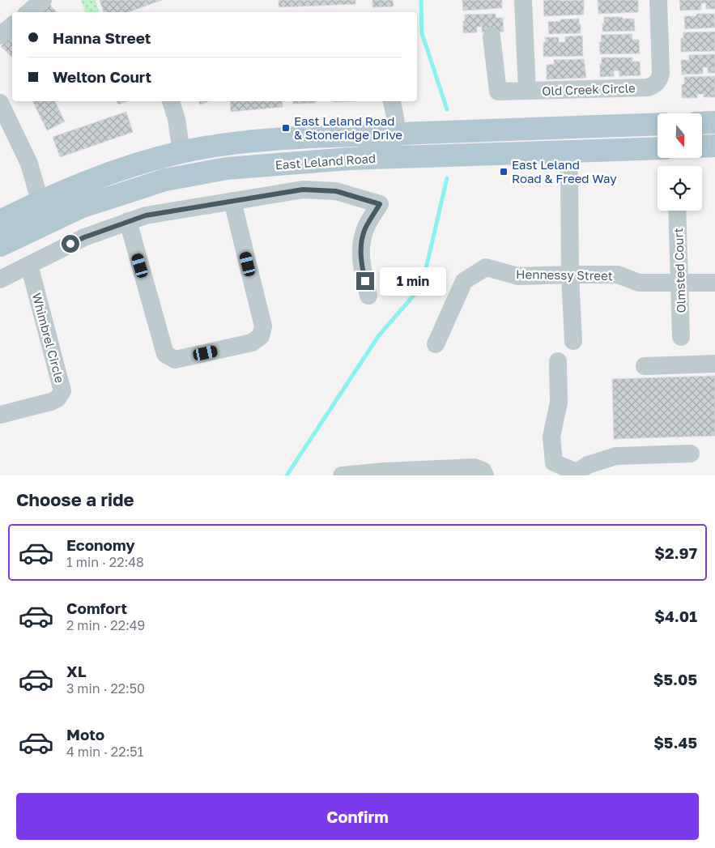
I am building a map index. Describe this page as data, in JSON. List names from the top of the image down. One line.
{"streets":{"main road":["East Leland Road"],"street":["Old Creek Circle","Olmsted Court","Hennessy Street","Whimbrel Circle"]},"crossings":[["Olmsted Court","Hennessy Street"]],"places":{"transit":["East Leland Road & Stoneridge Drive","East Leland Road & Freed Way"]},"north":"bottom","page":{"banner":["Hanna Street","Welton Court"],"bubble":"1 min","heading":"Choose a ride","list":[{"name":"Economy","note":"1 min · 22:48","value":"$2.97"},{"name":"Comfort","note":"2 min · 22:49","value":"$4.01"},{"name":"XL","note":"3 min · 22:50","value":"$5.05"},{"name":"Moto","note":"4 min · 22:51","value":"$5.45"}],"buttons":"Confirm"}}
